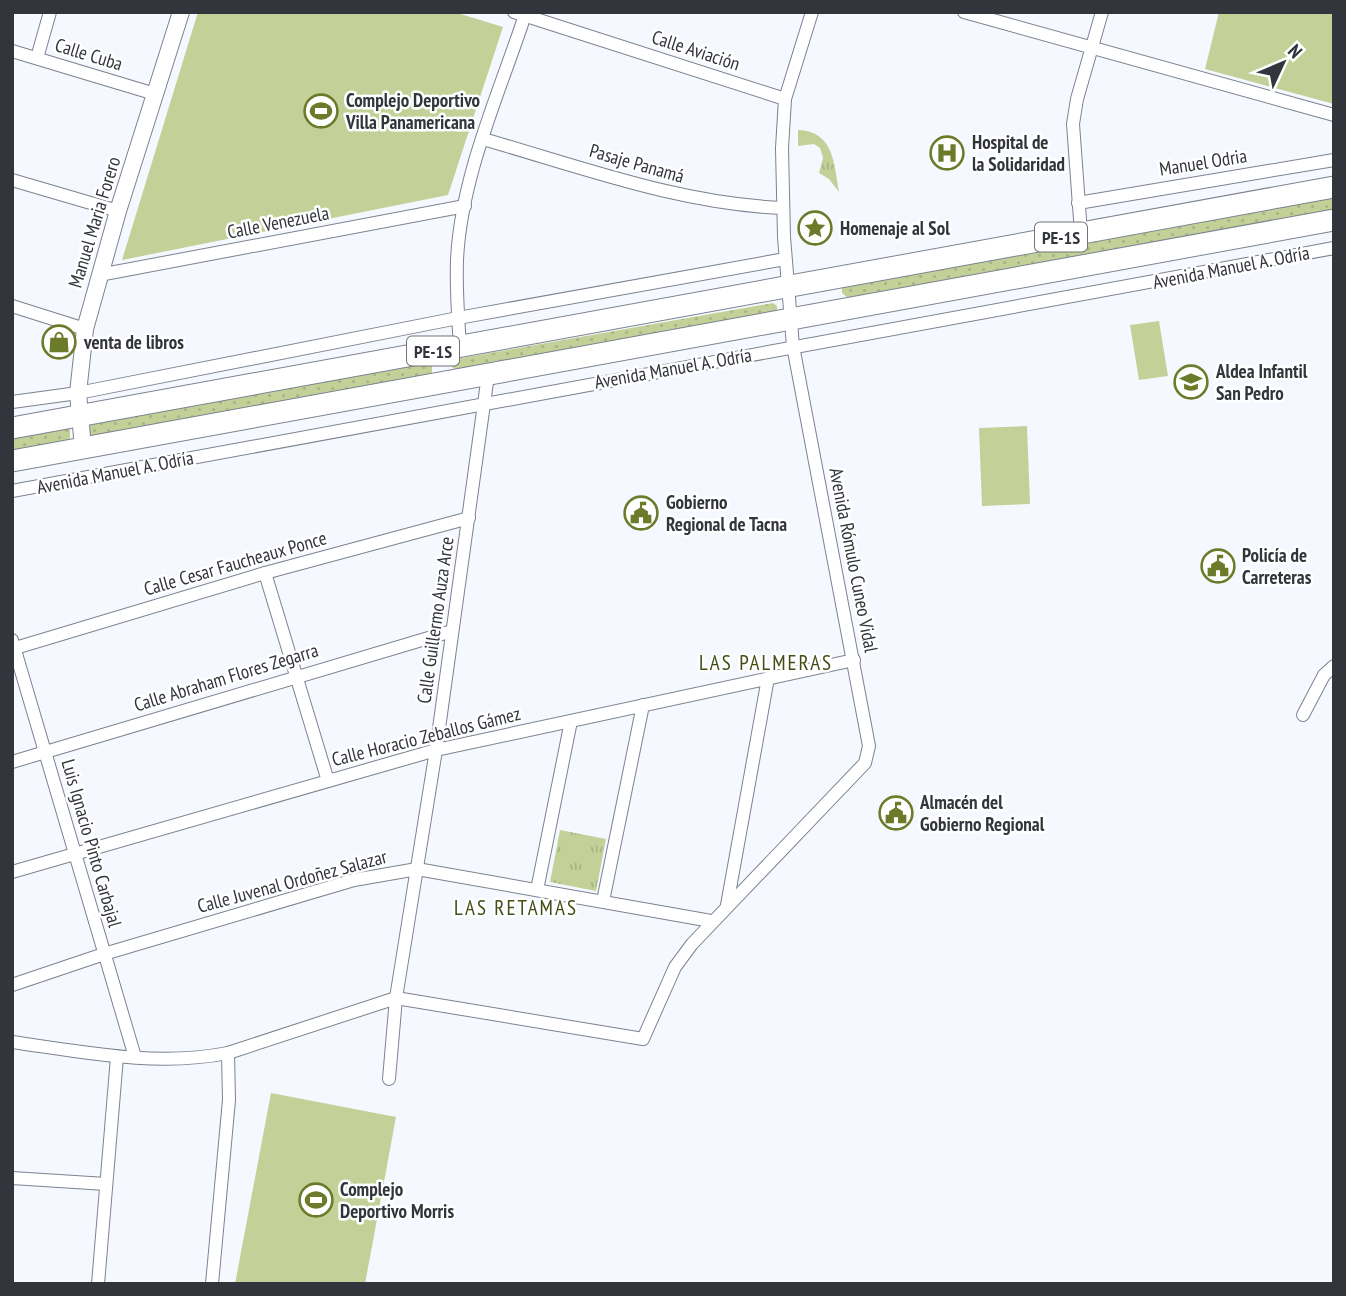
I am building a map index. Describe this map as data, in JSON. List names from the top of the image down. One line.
{"streets":{"highway":["PE-1S","Avenida Manuel A. Odría"],"street":["Calle Aviación","Calle Cuba","Manuel Odria","Pasaje Panamá","Manuel Maria Forero","Calle Venezuela","Avenida Rómulo Cuneo Vidal","Calle Cesar Faucheaux Ponce","Calle Guillermo Auza Arce","Calle Abraham Flores Zegarra","Calle Horacio Zeballos Gámez","Luis Ignacio Pinto Carbajal","Calle Juvenal Ordoñez Salazar"]},"crossings":[["Calle Aviación","Avenida Rómulo Cuneo Vidal"],["Calle Cuba","Manuel Maria Forero"],["Pasaje Panamá","Avenida Rómulo Cuneo Vidal"],["Manuel Maria Forero","Calle Venezuela"],["Manuel Maria Forero","PE-1S"],["Manuel Maria Forero","Avenida Manuel A. Odría"],["PE-1S","Avenida Rómulo Cuneo Vidal"],["Avenida Manuel A. Odría","Avenida Rómulo Cuneo Vidal"],["Avenida Manuel A. Odría","Calle Guillermo Auza Arce"],["Avenida Rómulo Cuneo Vidal","Calle Guillermo Auza Arce"],["Avenida Rómulo Cuneo Vidal","Calle Horacio Zeballos Gámez"],["Avenida Rómulo Cuneo Vidal","Calle Juvenal Ordoñez Salazar"],["Calle Cesar Faucheaux Ponce","Calle Guillermo Auza Arce"],["Calle Cesar Faucheaux Ponce","Luis Ignacio Pinto Carbajal"],["Calle Guillermo Auza Arce","Calle Abraham Flores Zegarra"],["Calle Guillermo Auza Arce","Calle Horacio Zeballos Gámez"],["Calle Guillermo Auza Arce","Calle Juvenal Ordoñez Salazar"],["Calle Abraham Flores Zegarra","Luis Ignacio Pinto Carbajal"],["Calle Horacio Zeballos Gámez","Luis Ignacio Pinto Carbajal"],["Luis Ignacio Pinto Carbajal","Calle Juvenal Ordoñez Salazar"]],"districts":["LAS PALMERAS","LAS RETAMAS"],"places":{"sports":["Complejo Deportivo Villa Panamericana","Complejo Deportivo Morris"],"hospital":["Hospital de la Solidaridad"],"place":["Homenaje al Sol"],"shop":["venta de libros"],"school or university":["Aldea Infantil San Pedro"],"public building":["Gobierno Regional de Tacna","Policía de Carreteras","Almacén del Gobierno Regional"]},"north":"top right"}
